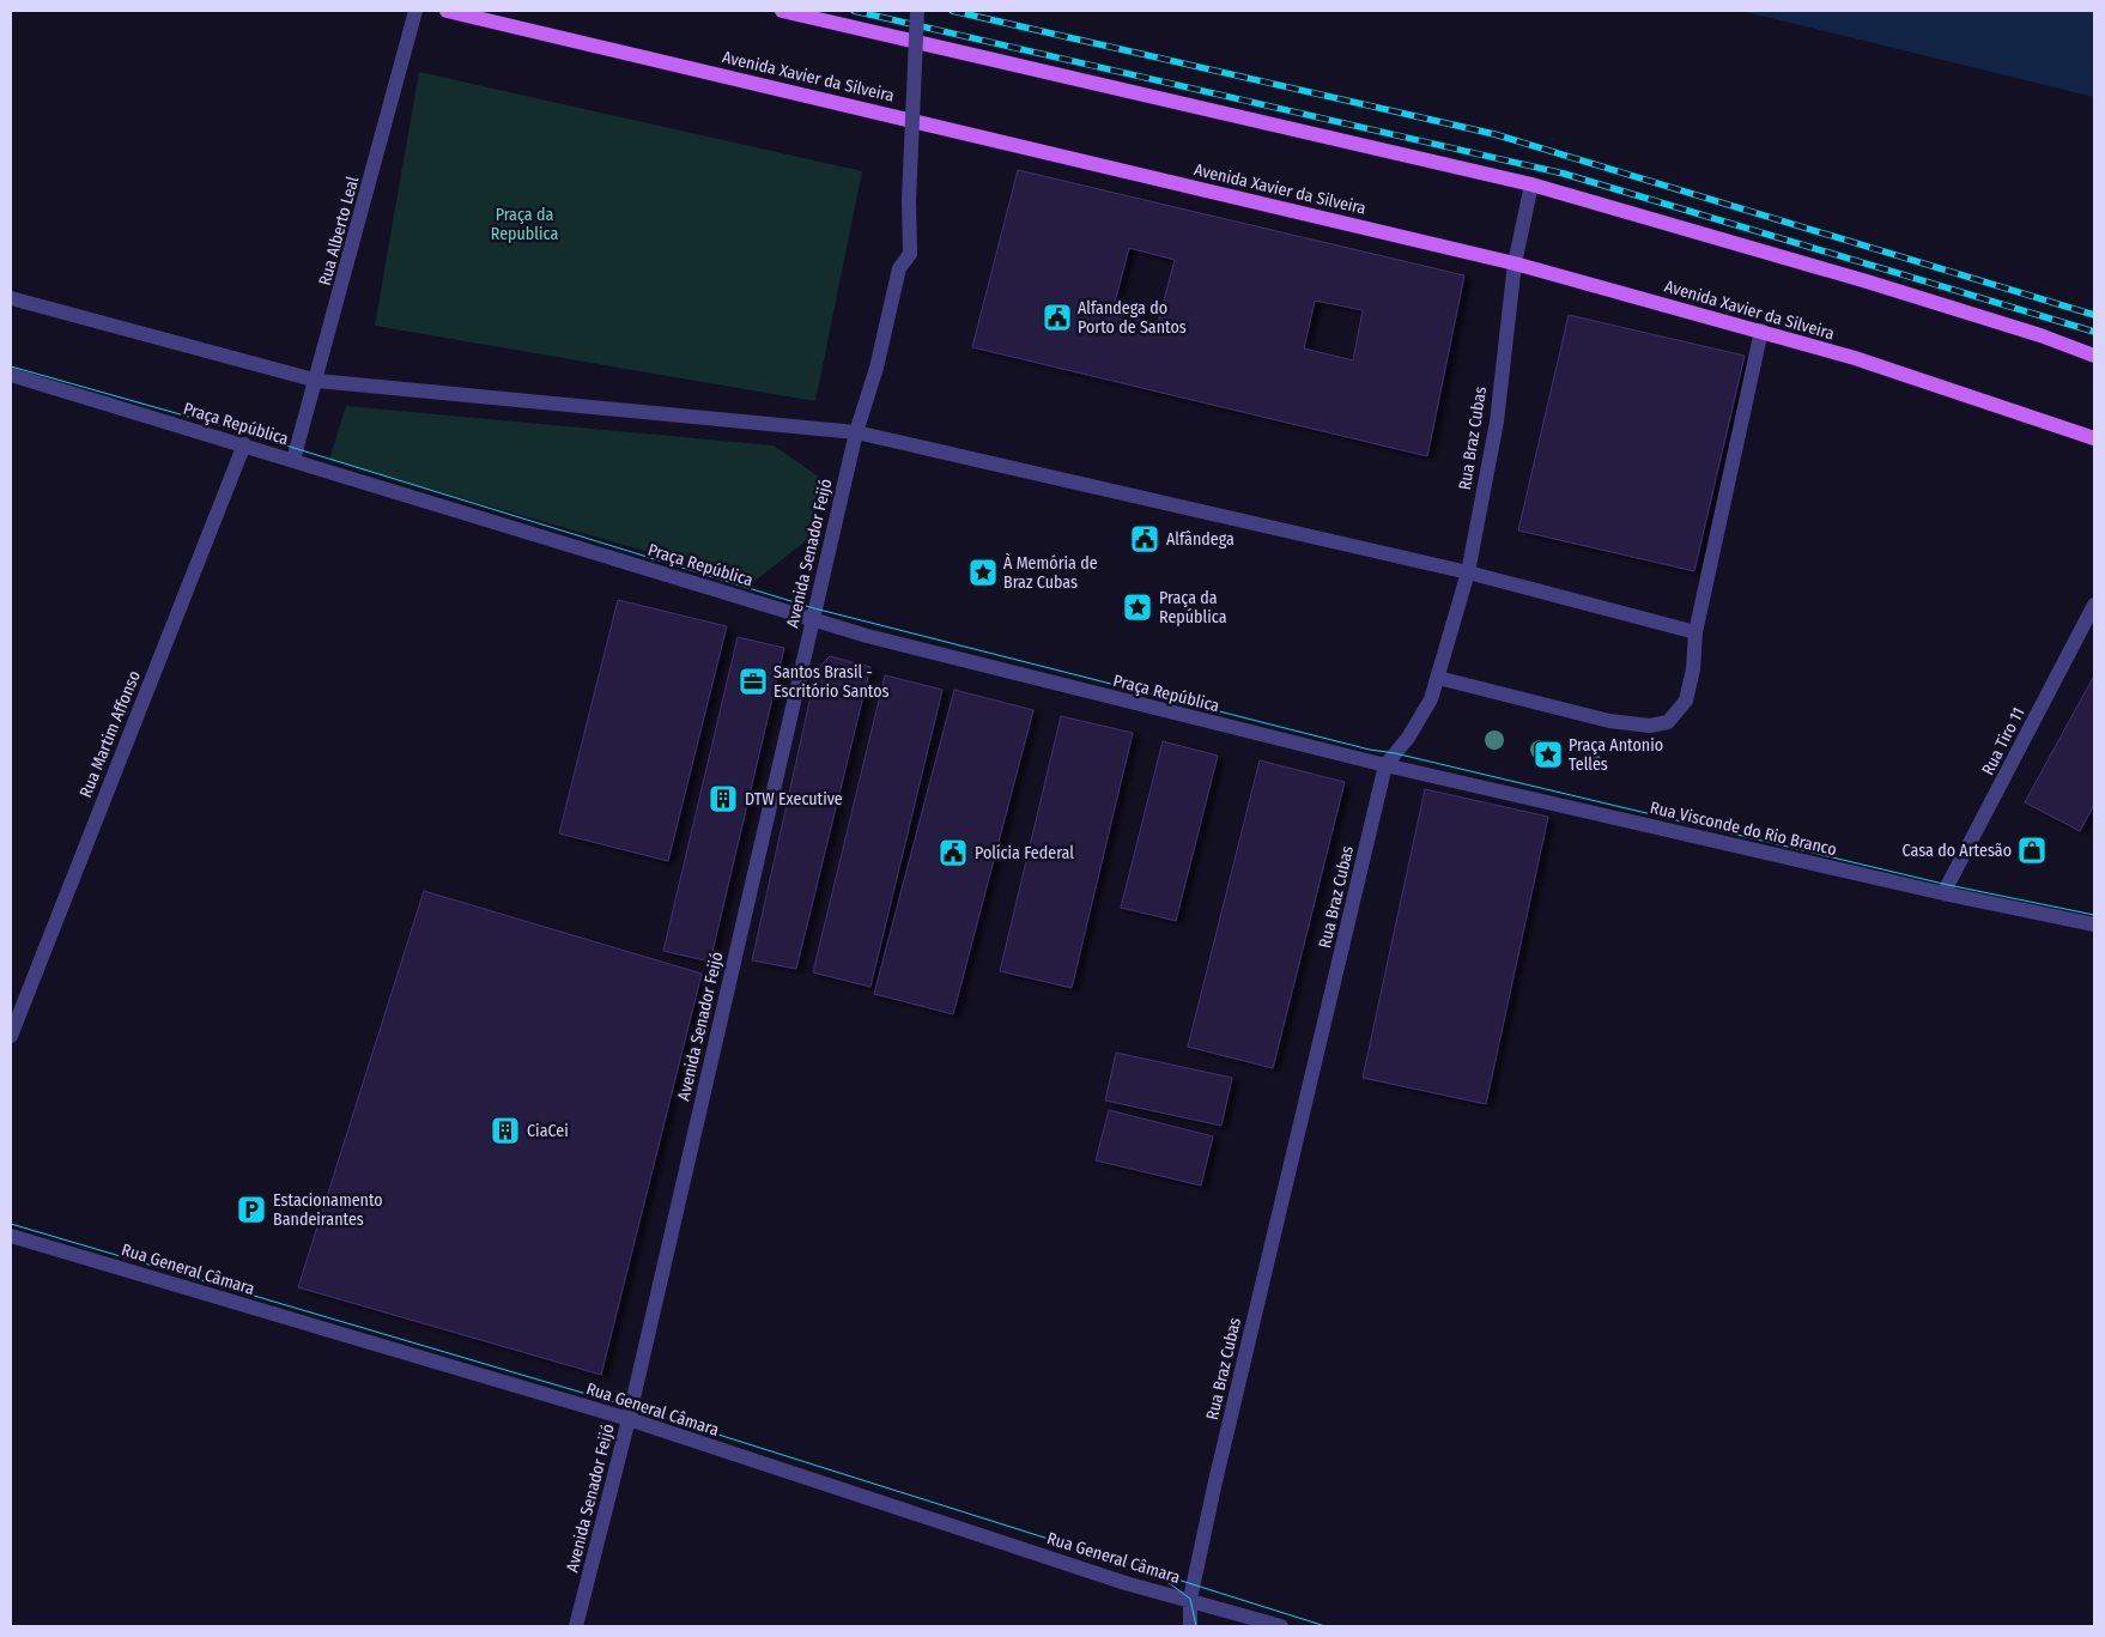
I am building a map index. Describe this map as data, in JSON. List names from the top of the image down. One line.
{"streets":{"main road":["Avenida Xavier da Silveira"],"street":["Rua Alberto Leal","Praça República","Rua Braz Cubas","Avenida Senador Feijó","Rua Martim Affonso","Rua Tiro 11","Rua Visconde do Rio Branco","Rua General Câmara"]},"crossings":[["Avenida Xavier da Silveira","Rua Braz Cubas"],["Rua Alberto Leal","Praça República"],["Praça República","Rua Braz Cubas"],["Praça República","Avenida Senador Feijó"],["Praça República","Rua Martim Affonso"],["Praça República","Rua Visconde do Rio Branco"],["Rua Braz Cubas","Rua Visconde do Rio Branco"],["Rua Braz Cubas","Rua General Câmara"],["Avenida Senador Feijó","Rua General Câmara"],["Rua Tiro 11","Rua Visconde do Rio Branco"]],"parks":["Praça da Republica"],"places":{"public building":["Alfandega do Porto de Santos","Alfândega","Polícia Federal"],"place":["À Memória de Braz Cubas","Praça da República","Praça Antonio Telles"],"office":["Santos Brasil - Escritório Santos"],"building":["DTW Executive","CiaCei"],"shop":["Casa do Artesão"],"parking":["Estacionamento Bandeirantes"]}}
